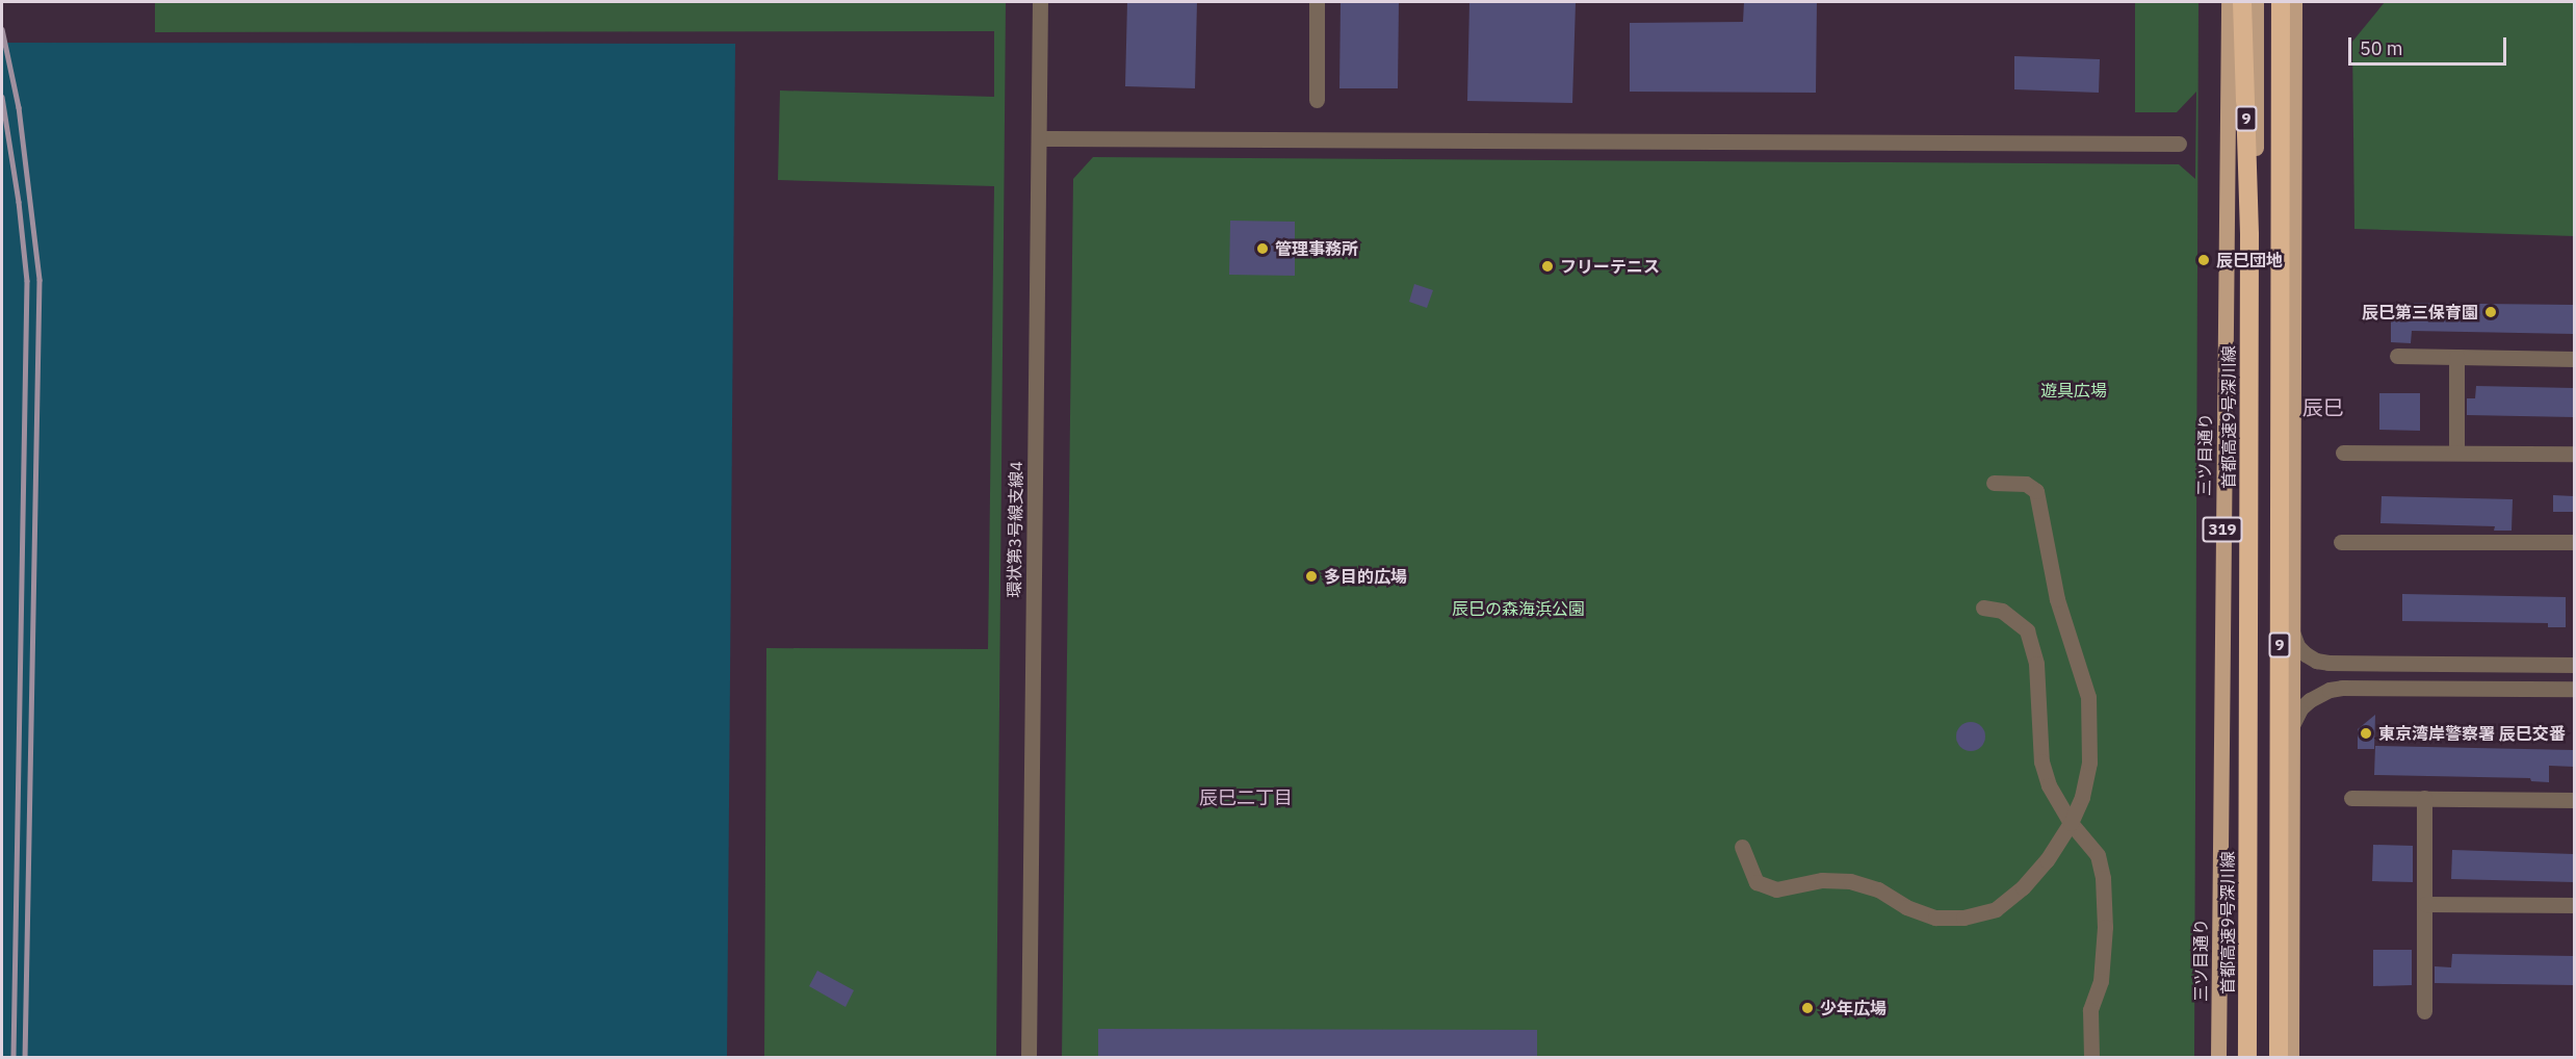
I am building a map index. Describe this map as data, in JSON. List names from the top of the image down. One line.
{"streets":{"highway":["9","首都高速9号深川線"],"main road":["三ツ目通り","319"],"street":["環状第3号線支線4"]},"districts":["辰巳","辰巳二丁目"],"parks":["遊具広場","辰巳の森海浜公園"],"places":["管理事務所","辰巳団地","フリーテニス","辰巳第三保育園","多目的広場","東京湾岸警察署 辰巳交番","少年広場"],"scale_bar":"50 m"}
